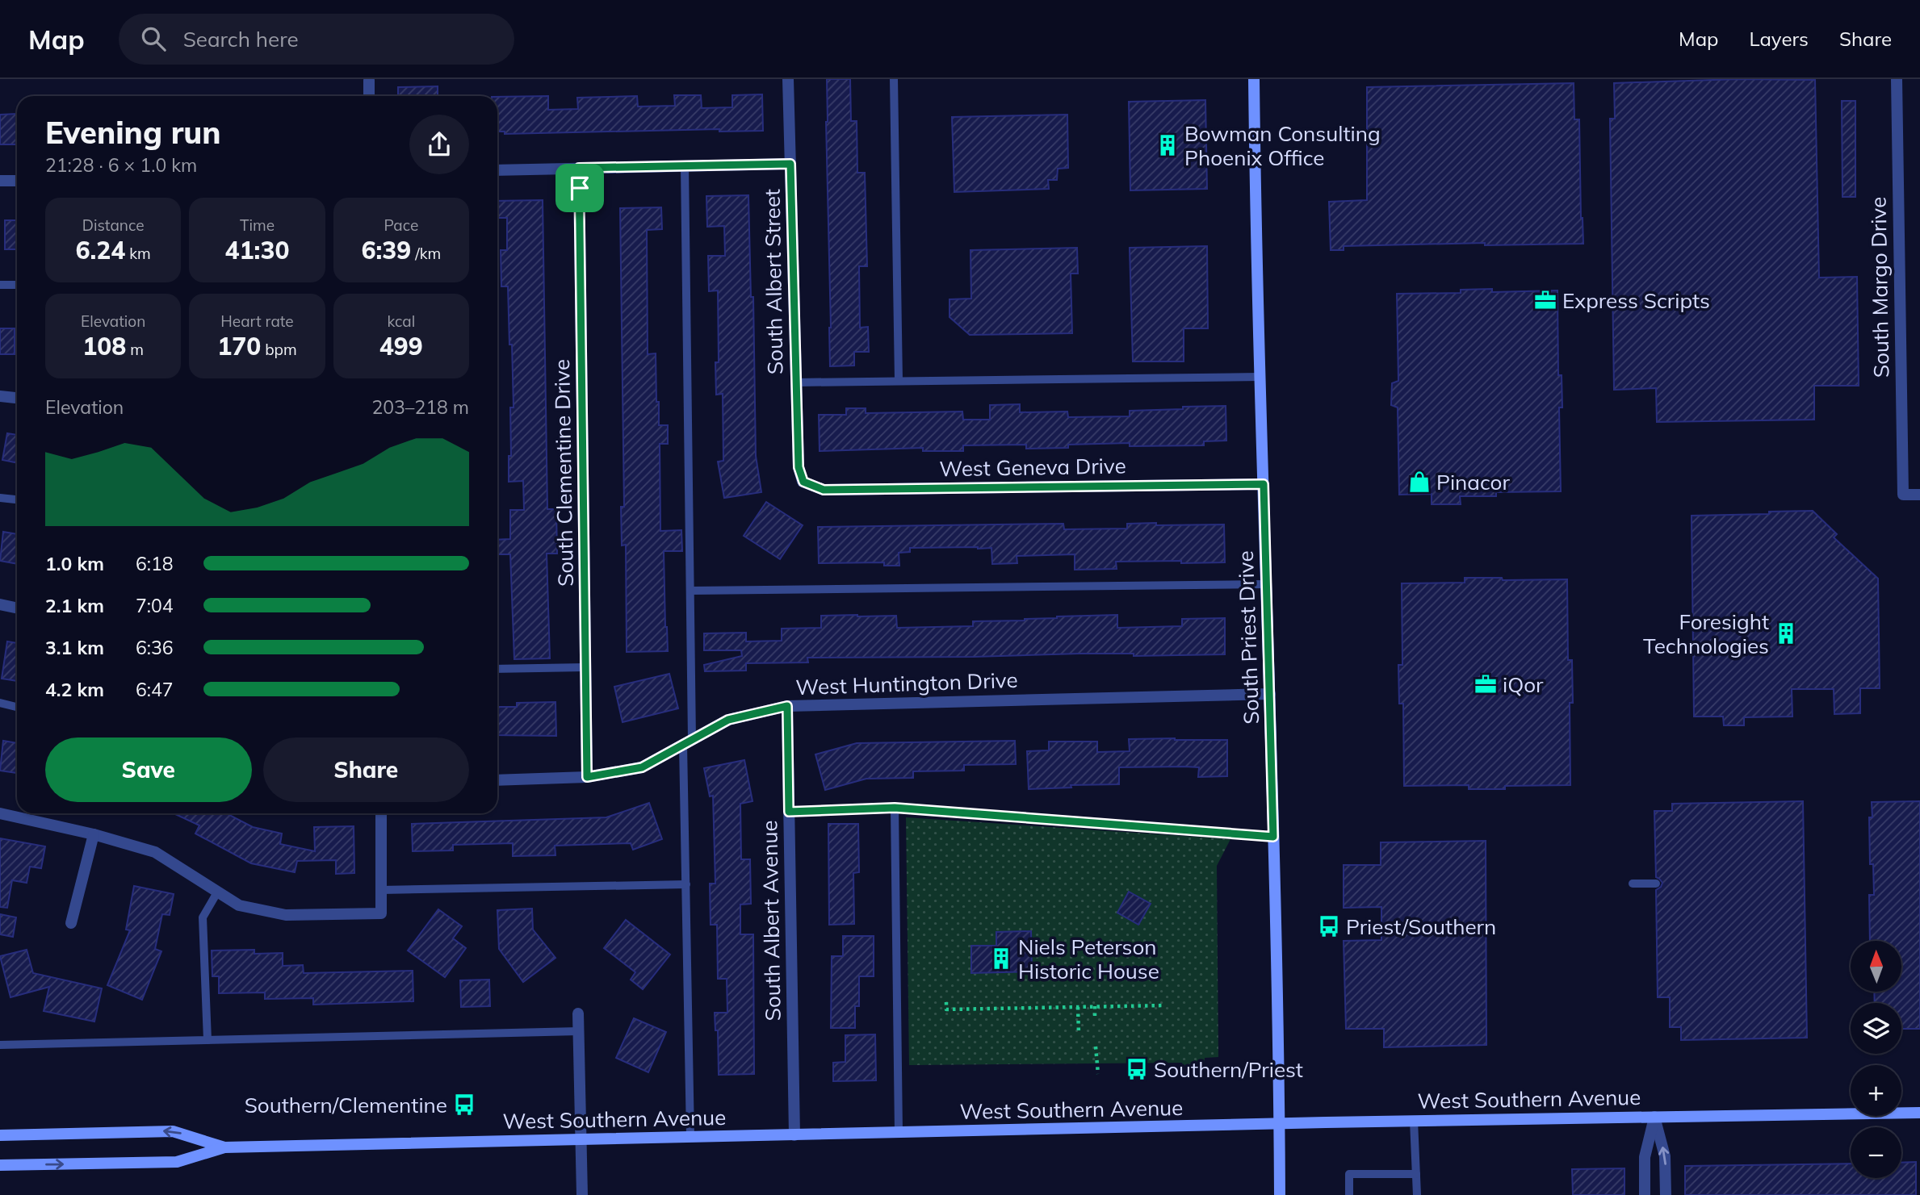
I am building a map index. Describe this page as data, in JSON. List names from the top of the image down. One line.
{"streets":{"main road":["South Priest Drive","West Southern Avenue"],"street":["South Albert Street","South Margo Drive","West Geneva Drive","South Clementine Drive","West Huntington Drive","South Albert Avenue"]},"crossings":[["South Albert Street","West Geneva Drive"],["West Geneva Drive","South Priest Drive"],["South Clementine Drive","West Huntington Drive"],["South Priest Drive","West Huntington Drive"],["South Priest Drive","West Southern Avenue"],["West Huntington Drive","South Albert Avenue"],["South Albert Avenue","West Southern Avenue"]],"places":{"building":["Bowman Consulting Phoenix Office","Foresight Technologies","Niels Peterson Historic House"],"office":["Express Scripts","iQor"],"shop":["Pinacor"],"bus stop":["Priest/Southern","Southern/Priest","Southern/Clementine"]},"north":"top","page":{"header":"Map","search":"Search here","nav":["Map","Layers","Share"],"heading":["Evening run","21:28 · 6 × 1.0 km"],"stats":[["Distance","6.24 km"],["Time","41:30"],["Pace","6:39 /km"],["Elevation","108 m"],["Heart rate","170 bpm"],["kcal","499"]],"chart":["Elevation","203–218 m"],"list":[{"name":"1.0 km","note":"6:18"},{"name":"2.1 km","note":"7:04"},{"name":"3.1 km","note":"6:36"},{"name":"4.2 km","note":"6:47"}],"buttons":["Save","Share"],"map_buttons":["+","−"]}}
